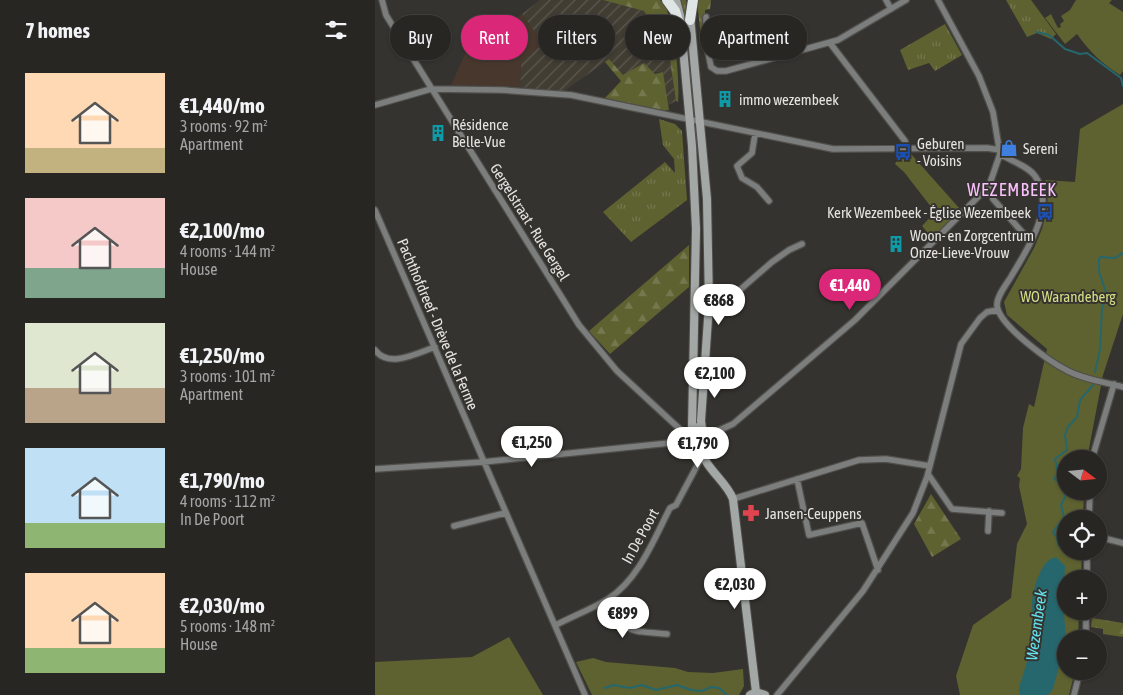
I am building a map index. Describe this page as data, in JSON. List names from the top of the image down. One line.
{"streets":{"street":["Gergelstraat - Rue Gergel","Pachthofdreef - Drève de la Ferme","In De Poort"]},"crossings":[["Pachthofdreef - Drève de la Ferme","In De Poort"]],"districts":["WEZEMBEEK"],"water":["Wezembeek"],"parks":["WO Warandeberg"],"places":{"building":["immo wezembeek","Résidence Belle-Vue","Woon- en Zorgcentrum Onze-Lieve-Vrouw"],"shop":["Sereni"],"bus stop":["Geburen - Voisins","Kerk Wezembeek - Église Wezembeek"],"pharmacy":["Jansen-Ceuppens"]},"north":"right","page":{"heading":"7 homes","chip":["Buy","Rent","Filters","New","Apartment"],"list":[{"name":"€1,440/mo","note":"3 rooms · 92 m² · Apartment"},{"name":"€2,100/mo","note":"4 rooms · 144 m² · House"},{"name":"€1,250/mo","note":"3 rooms · 101 m² · Apartment"},{"name":"€1,790/mo","note":"4 rooms · 112 m² · In De Poort"},{"name":"€2,030/mo","note":"5 rooms · 148 m² · House"}],"price":["€1,440","€868","€2,100","€1,250","€1,790","€2,030","€899"],"map_buttons":["+","−"]}}
